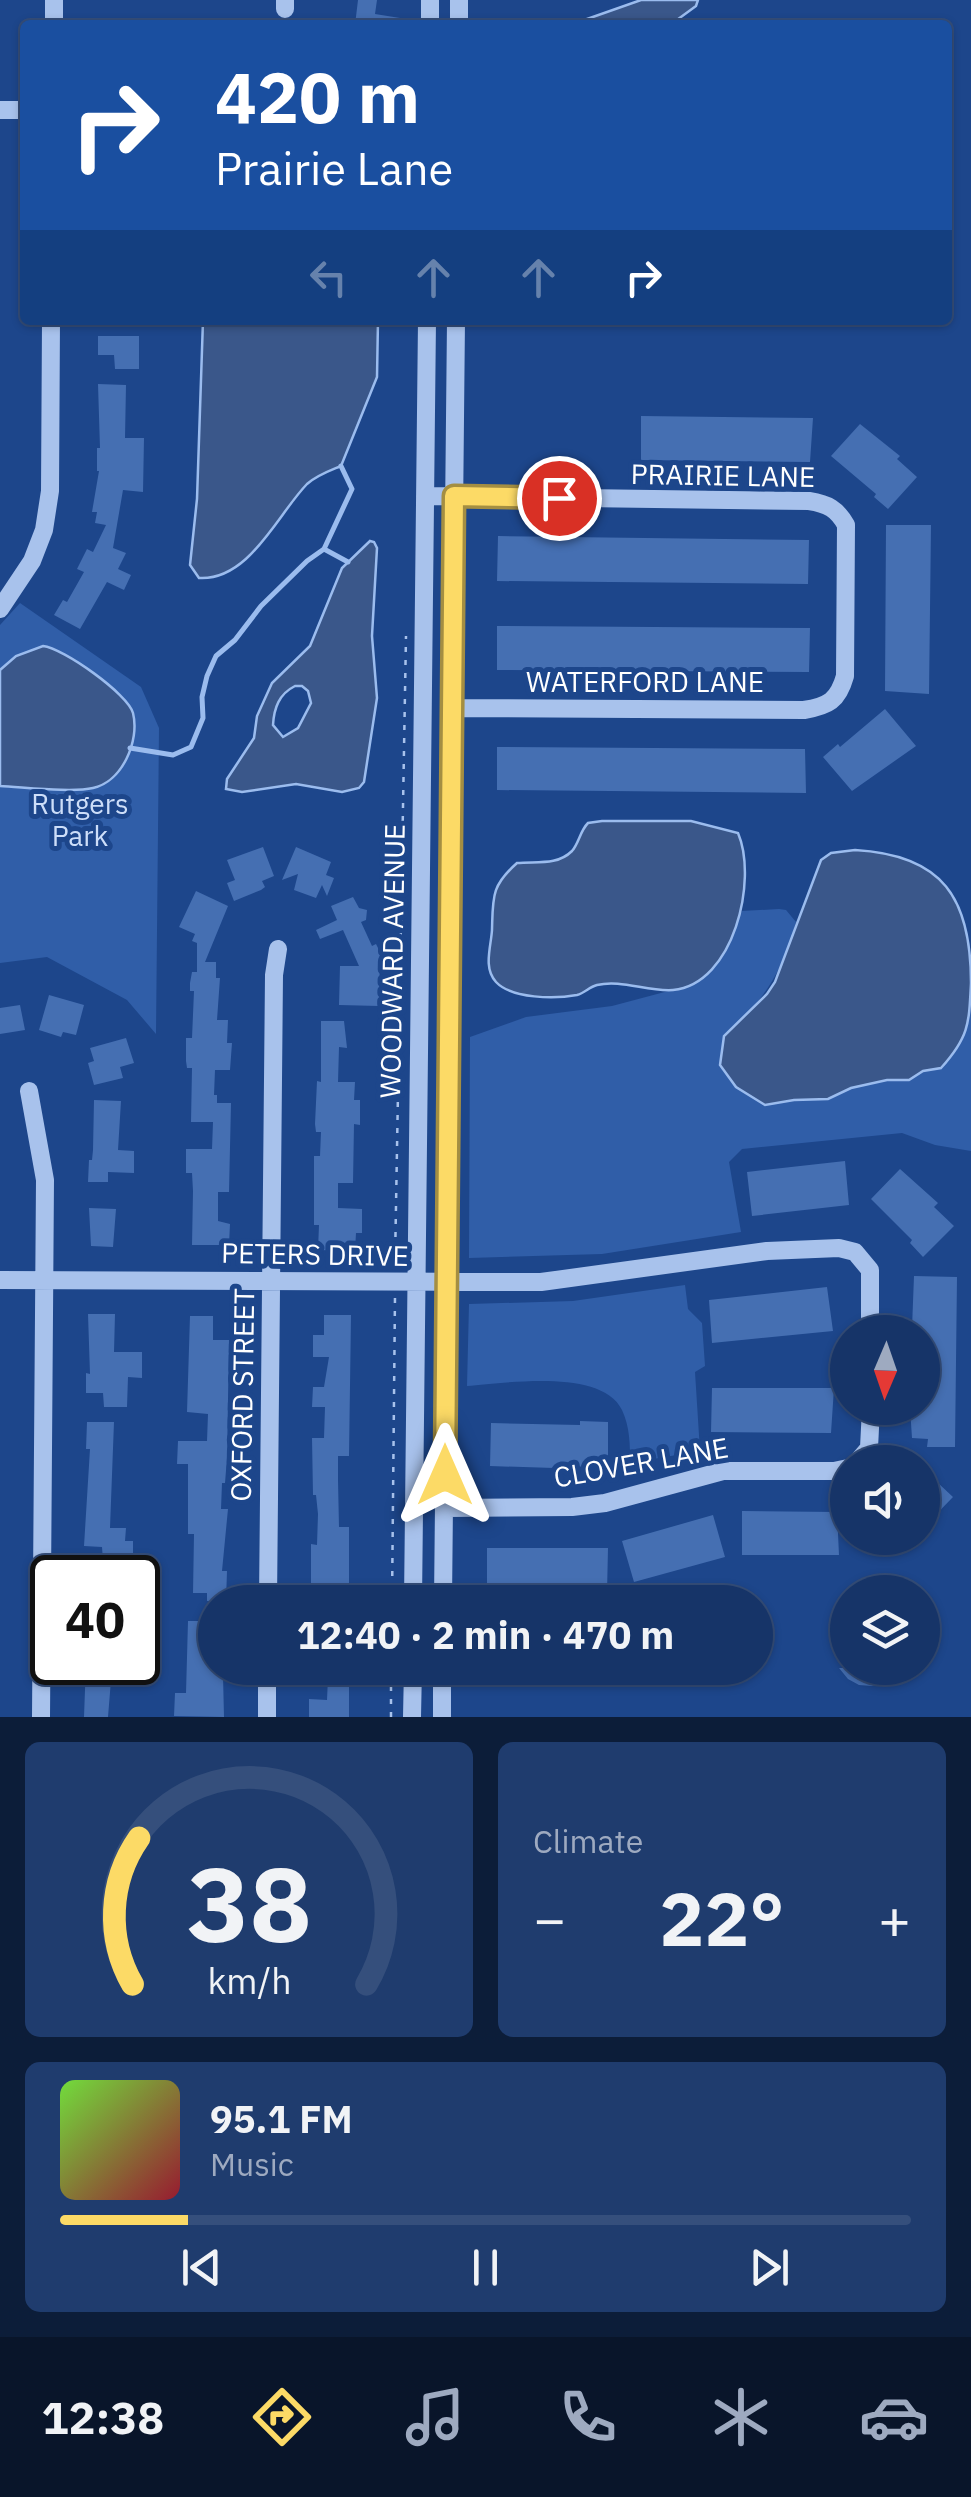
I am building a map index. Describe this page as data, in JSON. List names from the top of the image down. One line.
{"streets":{"street":["PRAIRIE LANE","WATERFORD LANE","WOODWARD AVENUE","PETERS DRIVE","OXFORD STREET","CLOVER LANE"]},"crossings":[["PRAIRIE LANE","WATERFORD LANE"],["PRAIRIE LANE","WOODWARD AVENUE"],["WATERFORD LANE","WOODWARD AVENUE"],["WOODWARD AVENUE","PETERS DRIVE"],["WOODWARD AVENUE","CLOVER LANE"],["PETERS DRIVE","OXFORD STREET"]],"parks":["Rutgers Park"],"north":"bottom","page":{"turn":["420 m","Prairie Lane"],"limit":"40","trip":"12:40 · 2 min · 470 m","tile":"Climate","heat":["−","22°","+"],"song":["95.1 FM","Music"],"tabs":"12:38","gauge":["38","km/h"]}}
